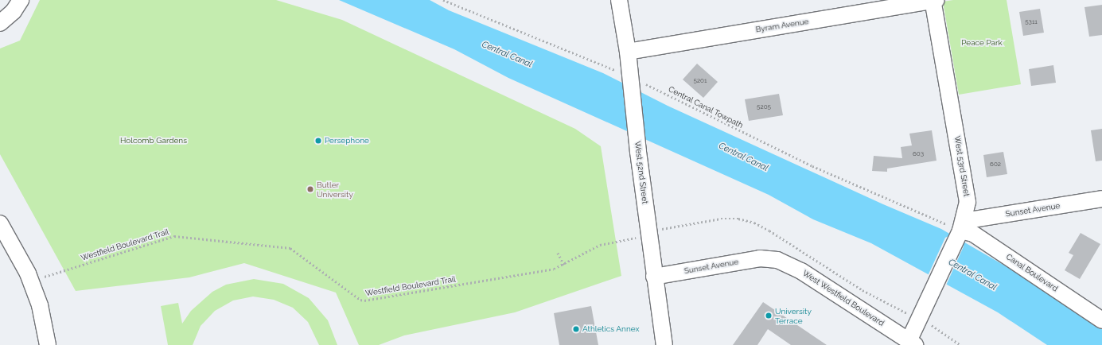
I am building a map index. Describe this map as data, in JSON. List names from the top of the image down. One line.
{"streets":{"street":["Byram Avenue","West 53rd Street","West 52nd Street","Sunset Avenue","Canal Boulevard","West Westfield Boulevard"],"path":["Central Canal Towpath","Westfield Boulevard Trail"]},"crossings":[["Byram Avenue","West 53rd Street"],["Byram Avenue","West 52nd Street"],["Central Canal Towpath","West 53rd Street"],["Central Canal Towpath","West 52nd Street"],["Central Canal Towpath","Sunset Avenue"],["Central Canal Towpath","Canal Boulevard"],["West 53rd Street","Sunset Avenue"],["West 53rd Street","Canal Boulevard"],["West 53rd Street","West Westfield Boulevard"],["West 52nd Street","Sunset Avenue"],["Sunset Avenue","Canal Boulevard"],["Sunset Avenue","West Westfield Boulevard"]],"water":["Central Canal"],"parks":["Peace Park","Holcomb Gardens"],"places":["Persephone","Butler University","University Terrace","Athletics Annex"],"house_numbers":["5311","5201","5205","603","602"]}
